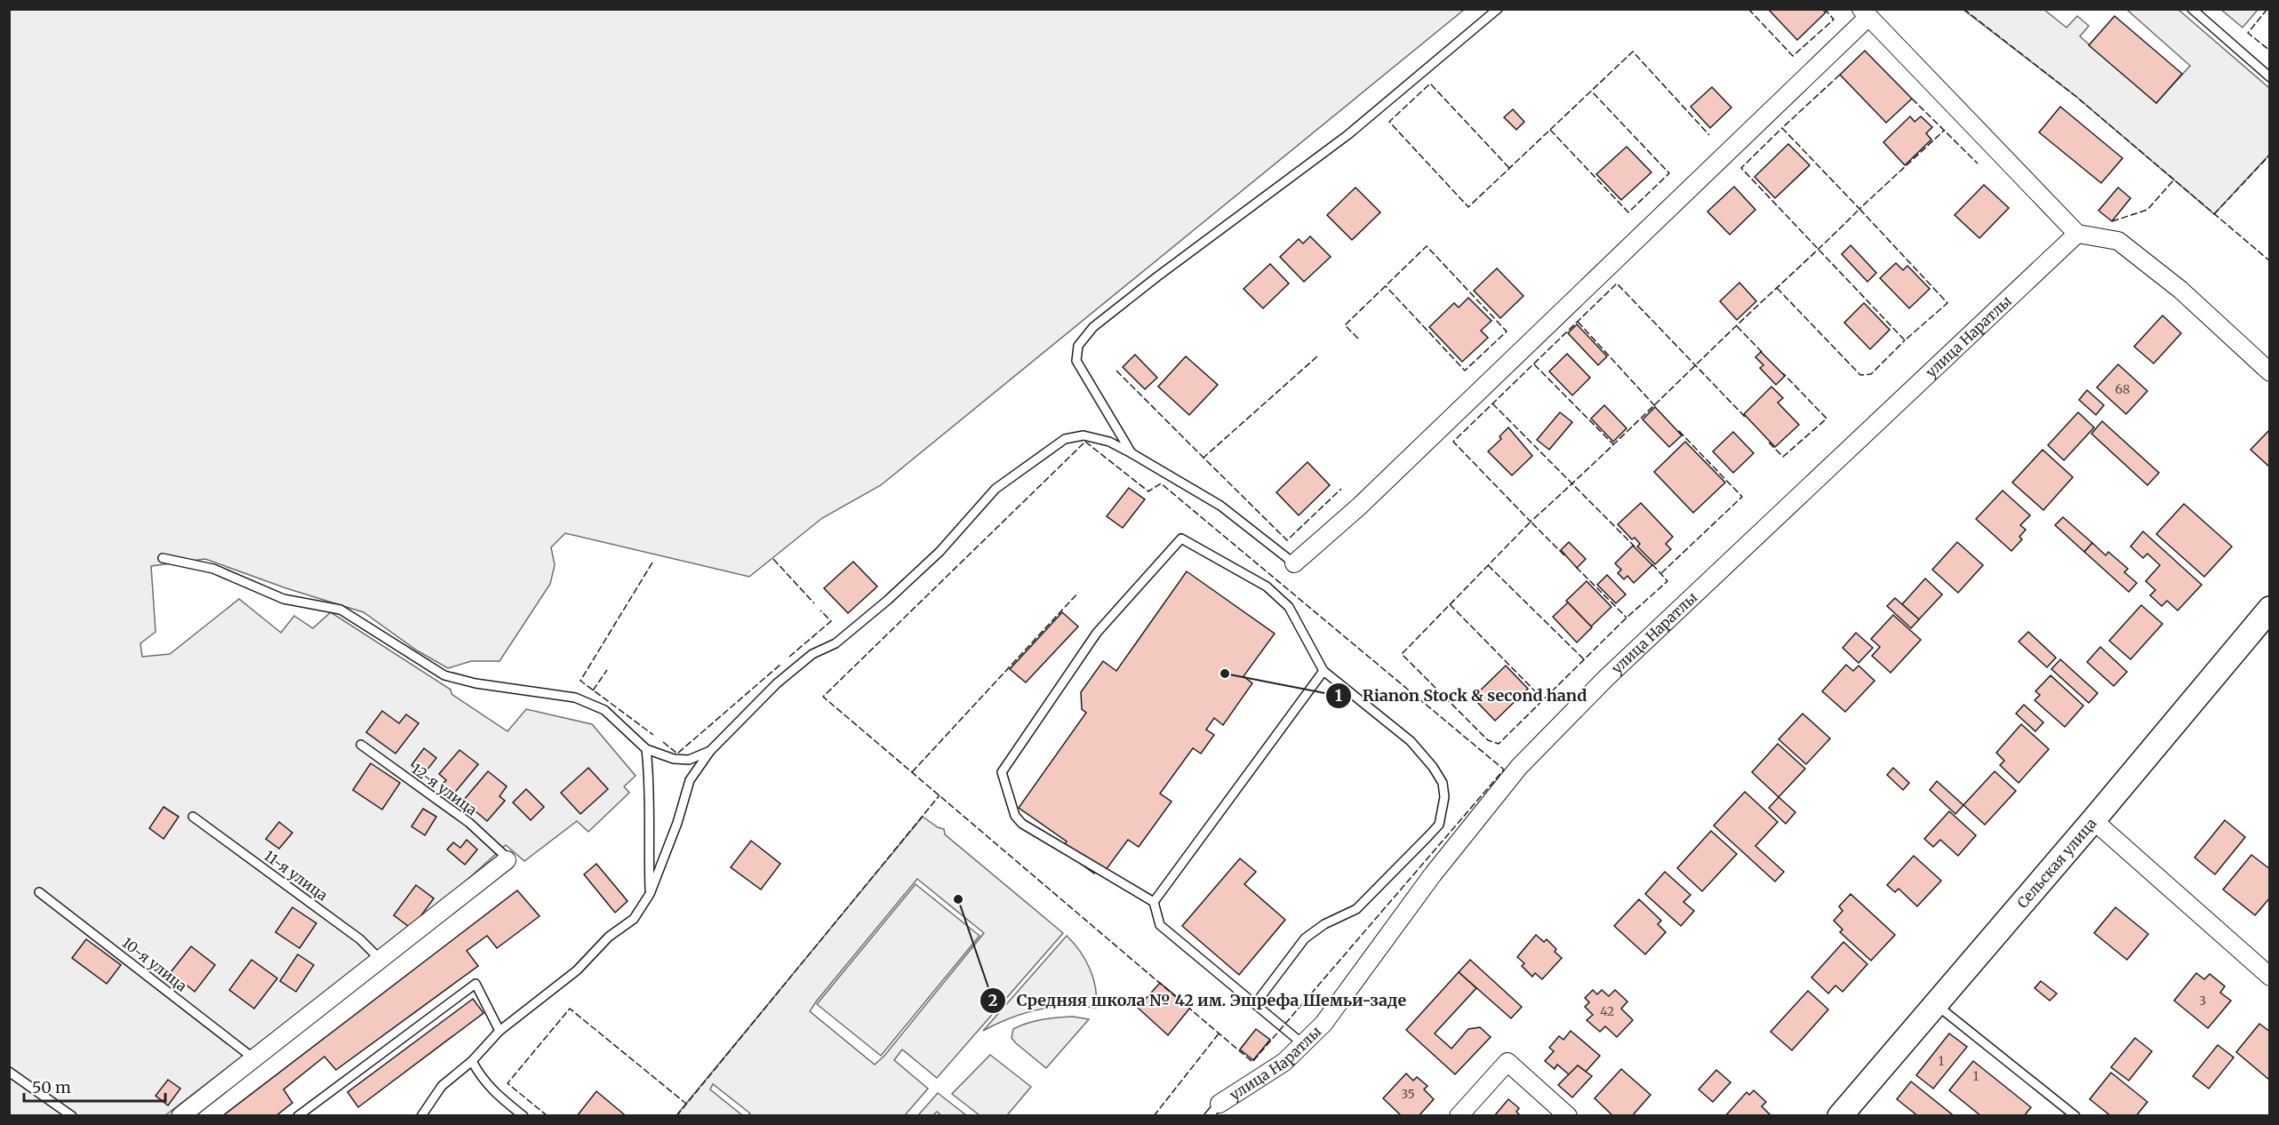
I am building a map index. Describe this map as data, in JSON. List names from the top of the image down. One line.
{"streets":{"main road":["Сельская улица"],"street":["улица Наратлы"],"lane":["12-я улица","11-я улица","10-я улица"]},"places":["Rianon Stock & second hand","Средняя школа № 42 им. Эшрефа Шемьи-заде"],"house_numbers":["68","3","42","1","1","35"],"scale_bar":"50 m"}
